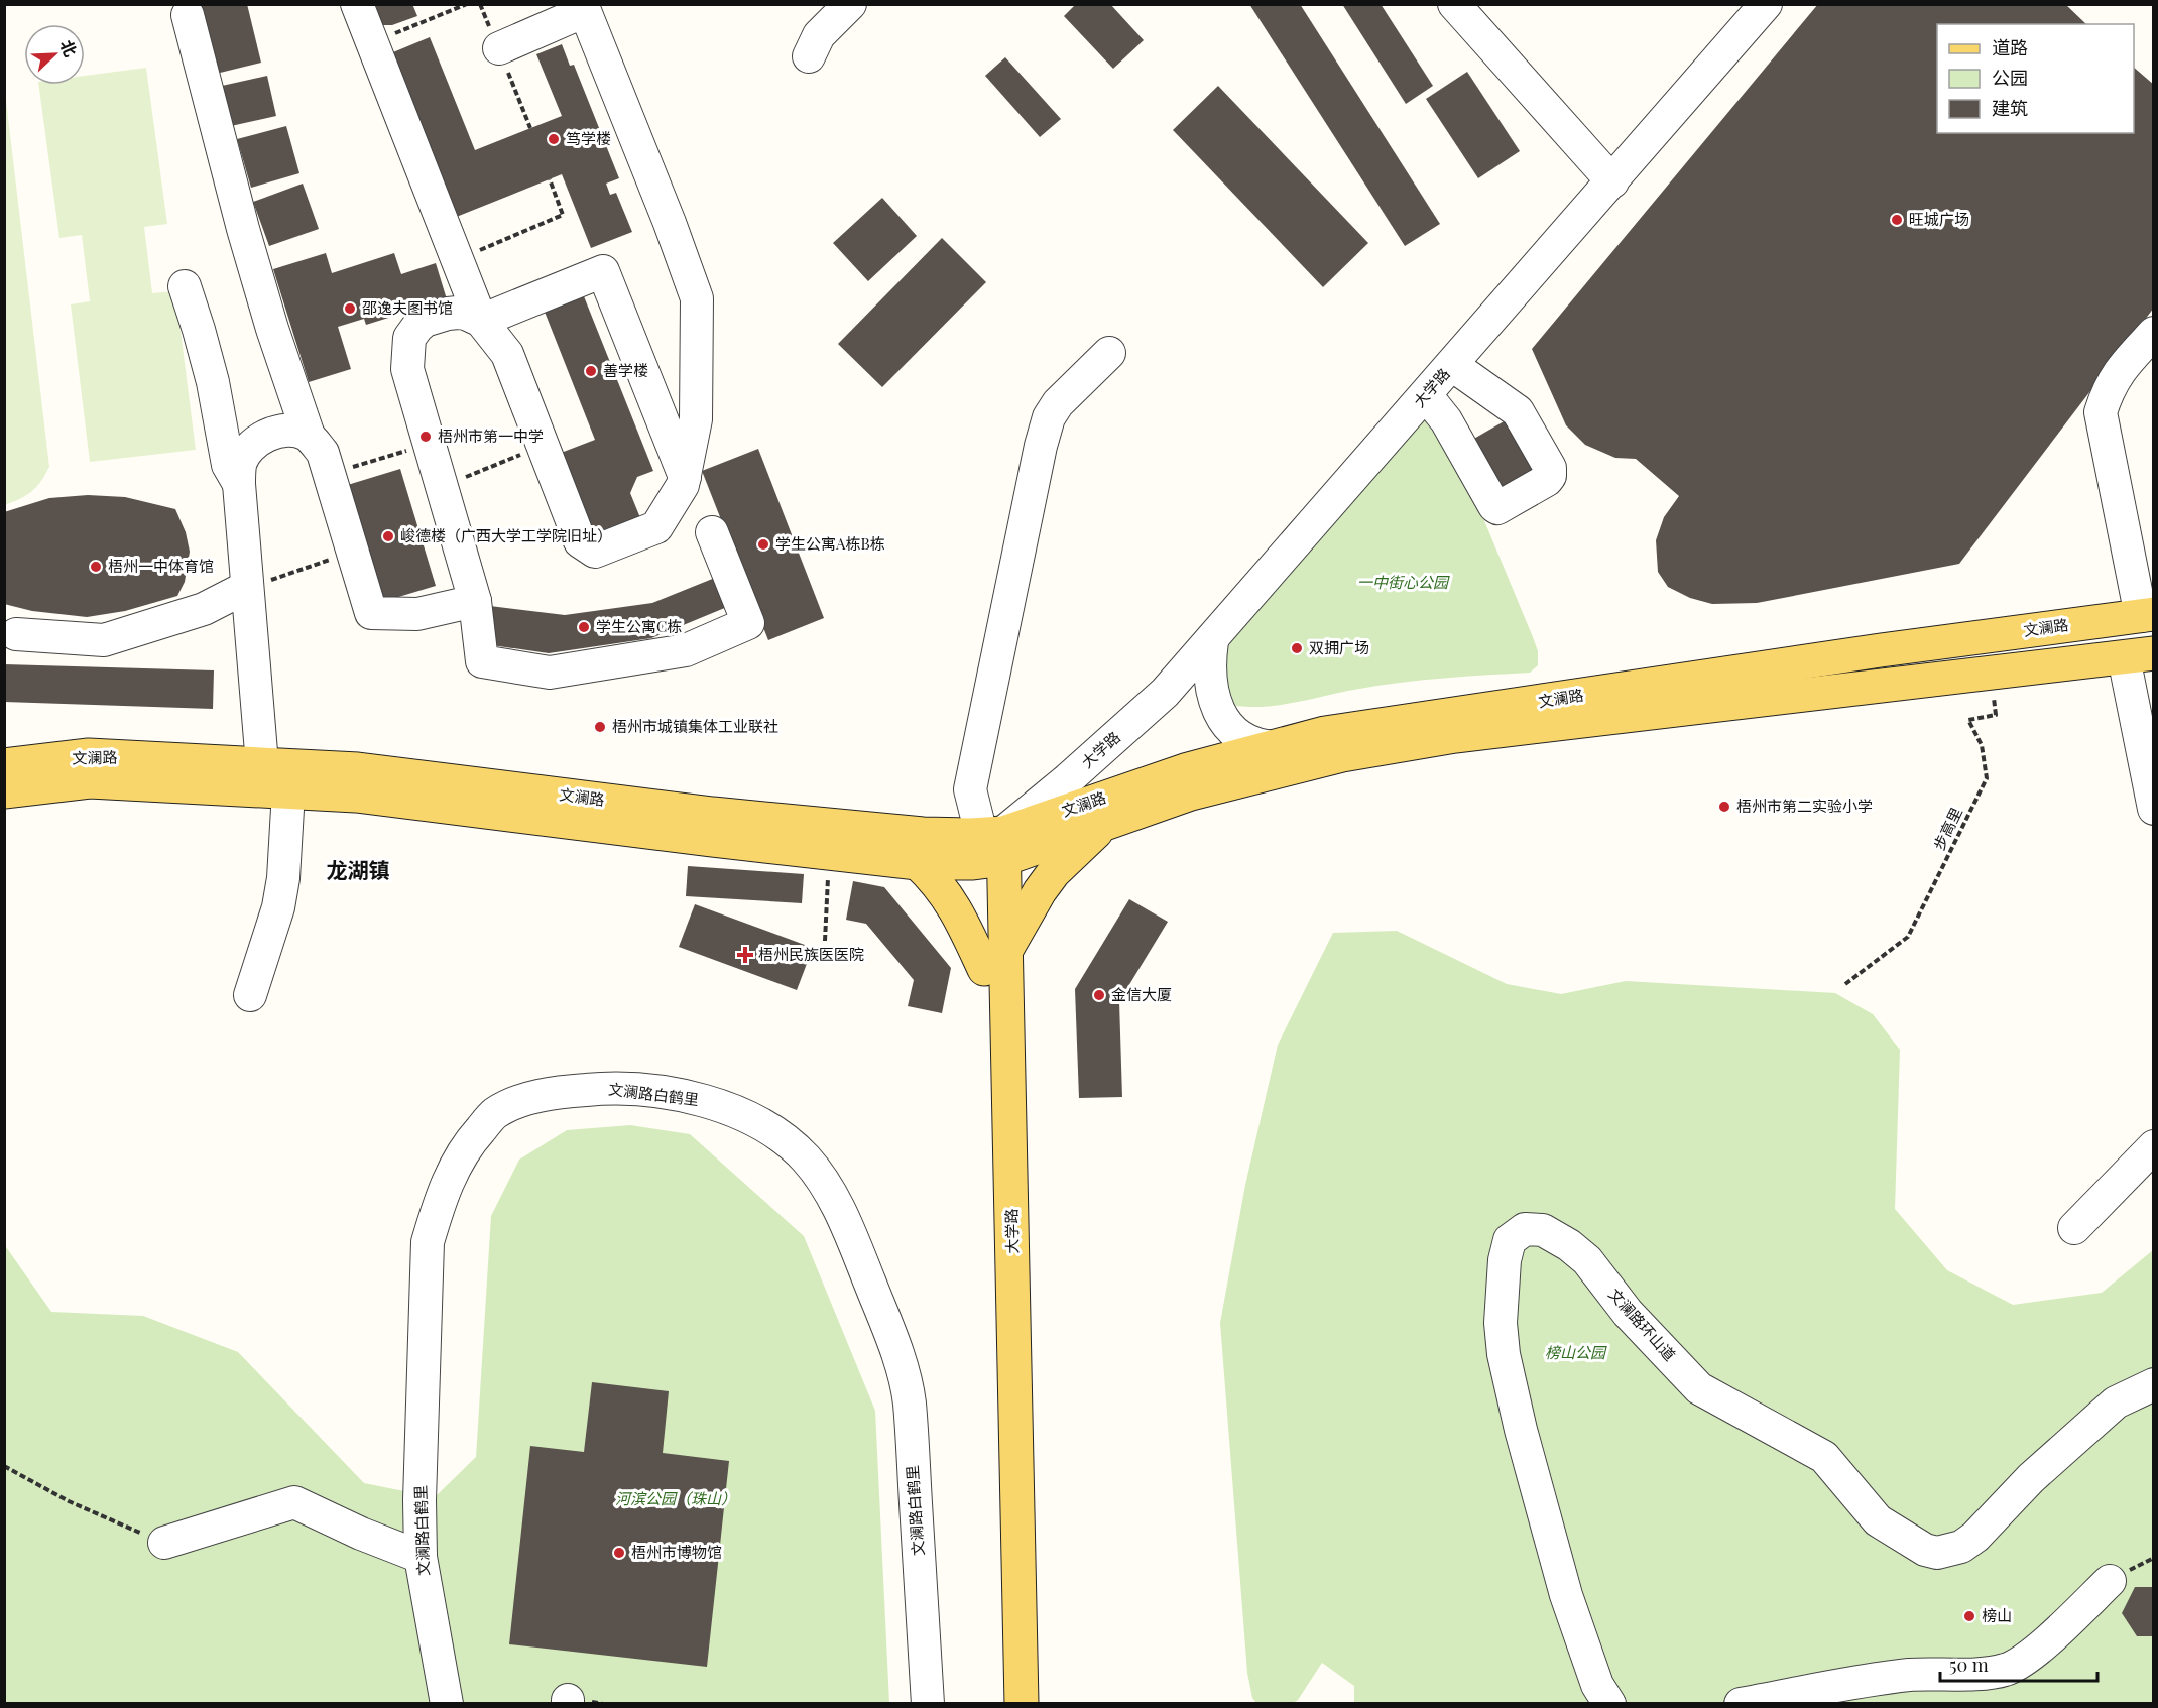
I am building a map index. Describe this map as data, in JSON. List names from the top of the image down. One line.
{"streets":{"main road":["大学路","文澜路"],"street":["文澜路白鹤里","文澜路环山道"],"path":["步高里"]},"crossings":[["大学路","文澜路"],["文澜路","步高里"]],"districts":["龙湖镇"],"parks":["一中街心公园","榜山公园","河滨公园（珠山）"],"places":{"other":["笃学楼","旺城广场","邵逸夫图书馆","善学楼","梧州市第一中学","峻德楼（广西大学工学院旧址）","学生公寓A栋B栋","梧州一中体育馆","学生公寓C栋","双拥广场","梧州市城镇集体工业联社","梧州市第二实验小学","金信大厦","梧州市博物馆","榜山"],"health":["梧州民族医医院"]},"legend":["道路","公园","建筑"],"scale_bar":"50 m","north":"top right"}
